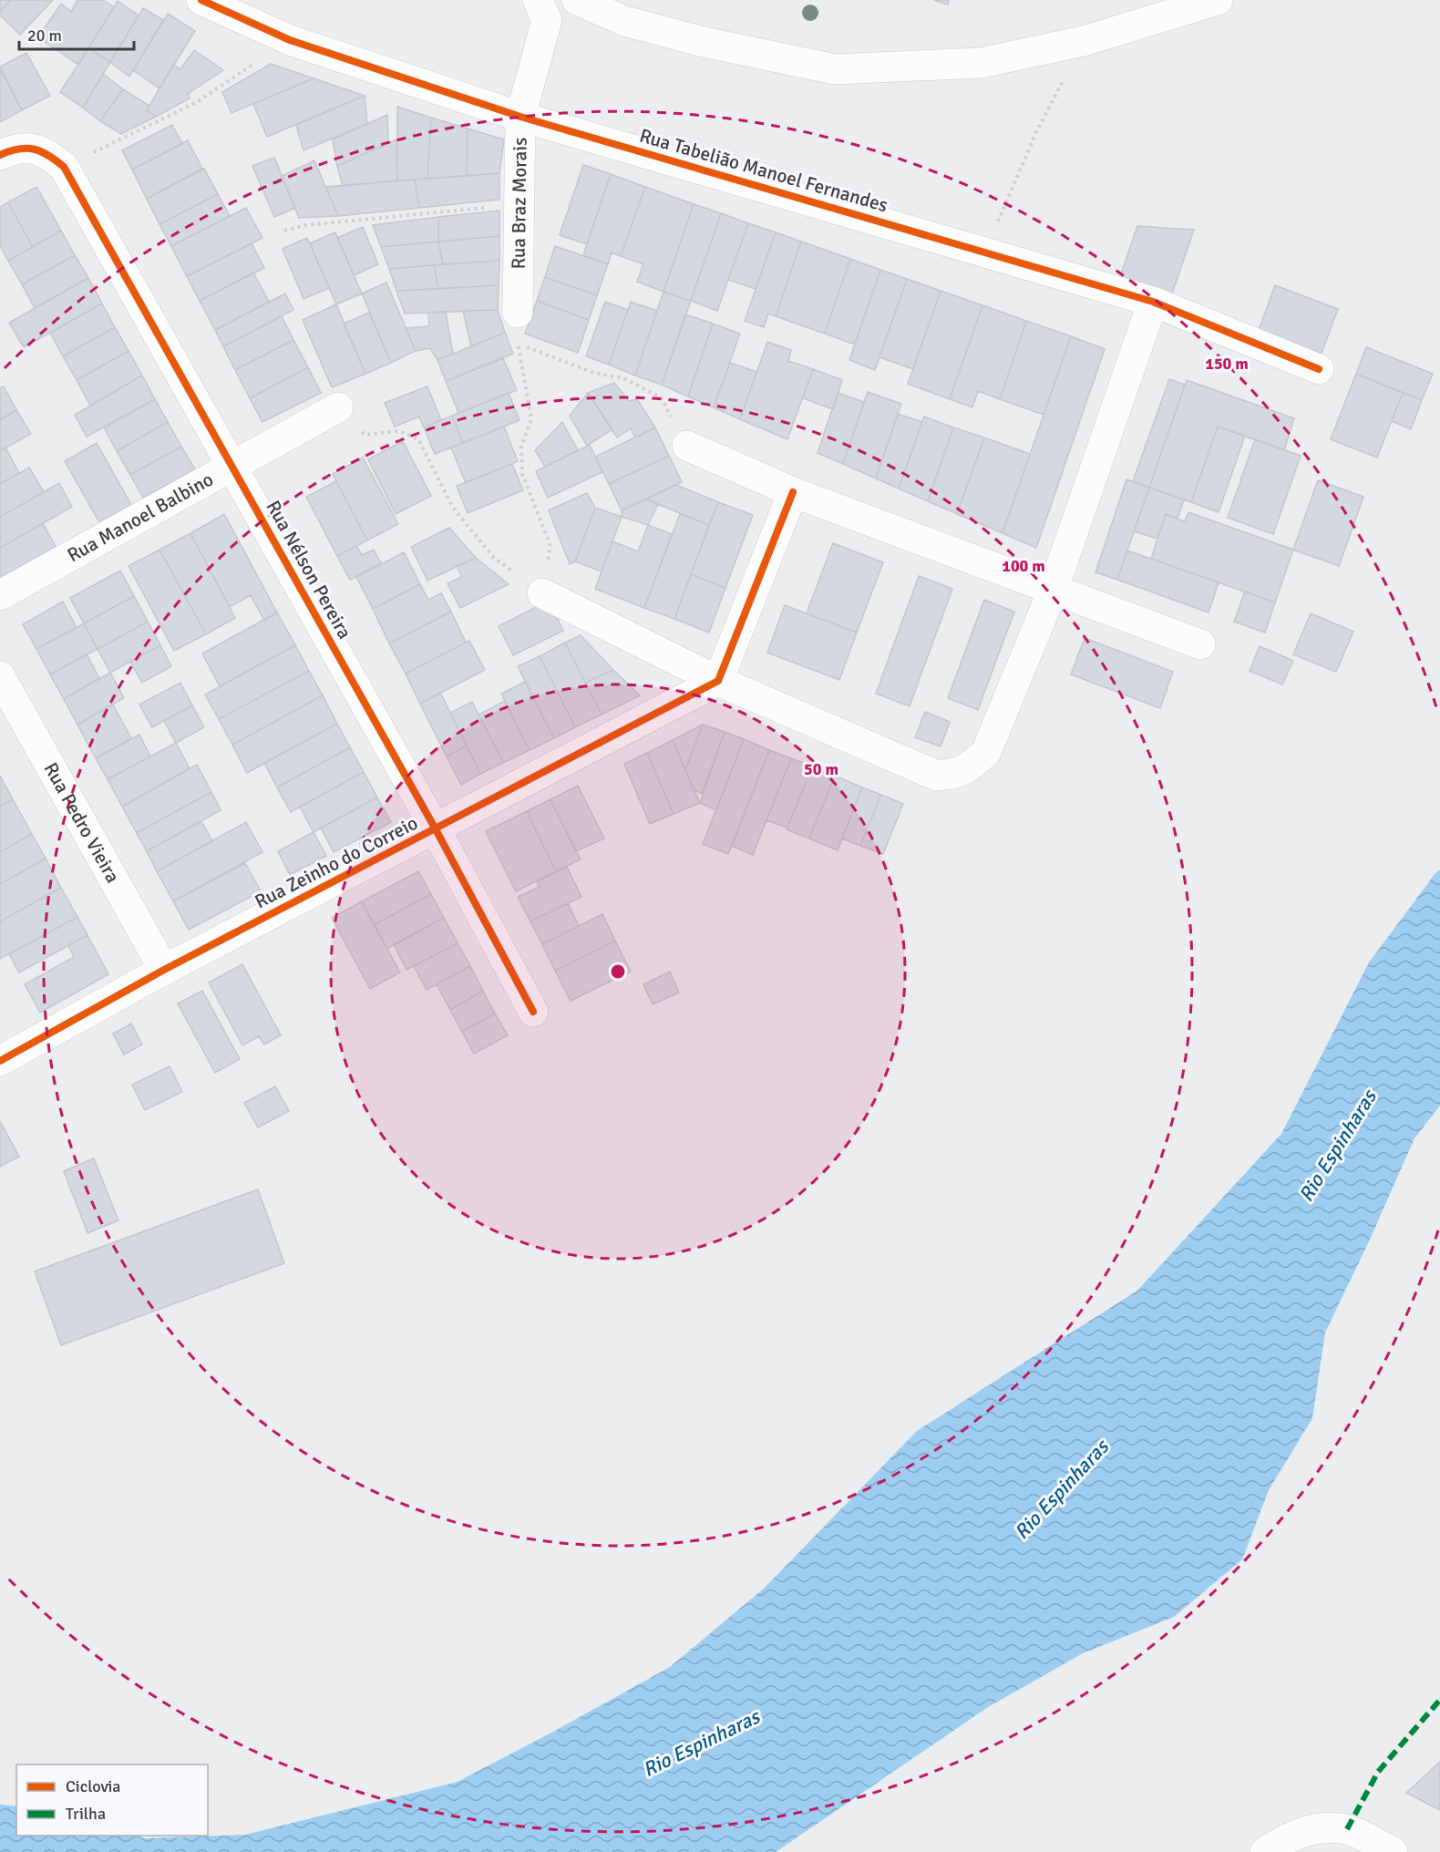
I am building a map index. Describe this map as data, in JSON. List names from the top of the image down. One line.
{"streets":{"street":["Rua Tabelião Manoel Fernandes","Rua Braz Morais","Rua Manoel Balbino","Rua Nélson Pereira","Rua Pedro Vieira","Rua Zeinho do Correio"]},"crossings":[["Rua Tabelião Manoel Fernandes","Rua Braz Morais"],["Rua Manoel Balbino","Rua Nélson Pereira"],["Rua Nélson Pereira","Rua Zeinho do Correio"],["Rua Pedro Vieira","Rua Zeinho do Correio"]],"water":["Rio Espinharas"],"legend":["Ciclovia","Trilha"],"scale_bar":"20 m","rings":["150 m","100 m","50 m"]}
